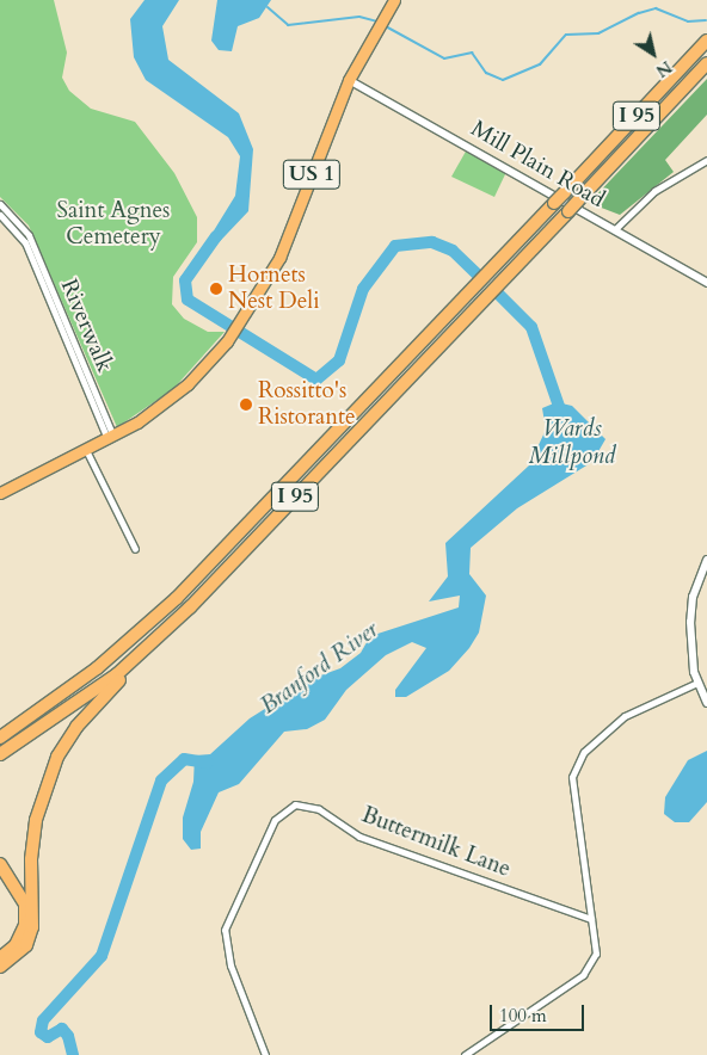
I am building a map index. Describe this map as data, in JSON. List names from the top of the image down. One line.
{"streets":{"highway":["I 95"],"main road":["US 1"],"street":["Mill Plain Road","Riverwalk","Buttermilk Lane"]},"crossings":[["Mill Plain Road","US 1"],["US 1","Riverwalk"]],"water":["Wards Millpond","Branford River"],"parks":["Saint Agnes Cemetery"],"places":["Hornets Nest Deli","Rossitto's Ristorante"],"scale_bar":"100 m","north":"bottom right"}
